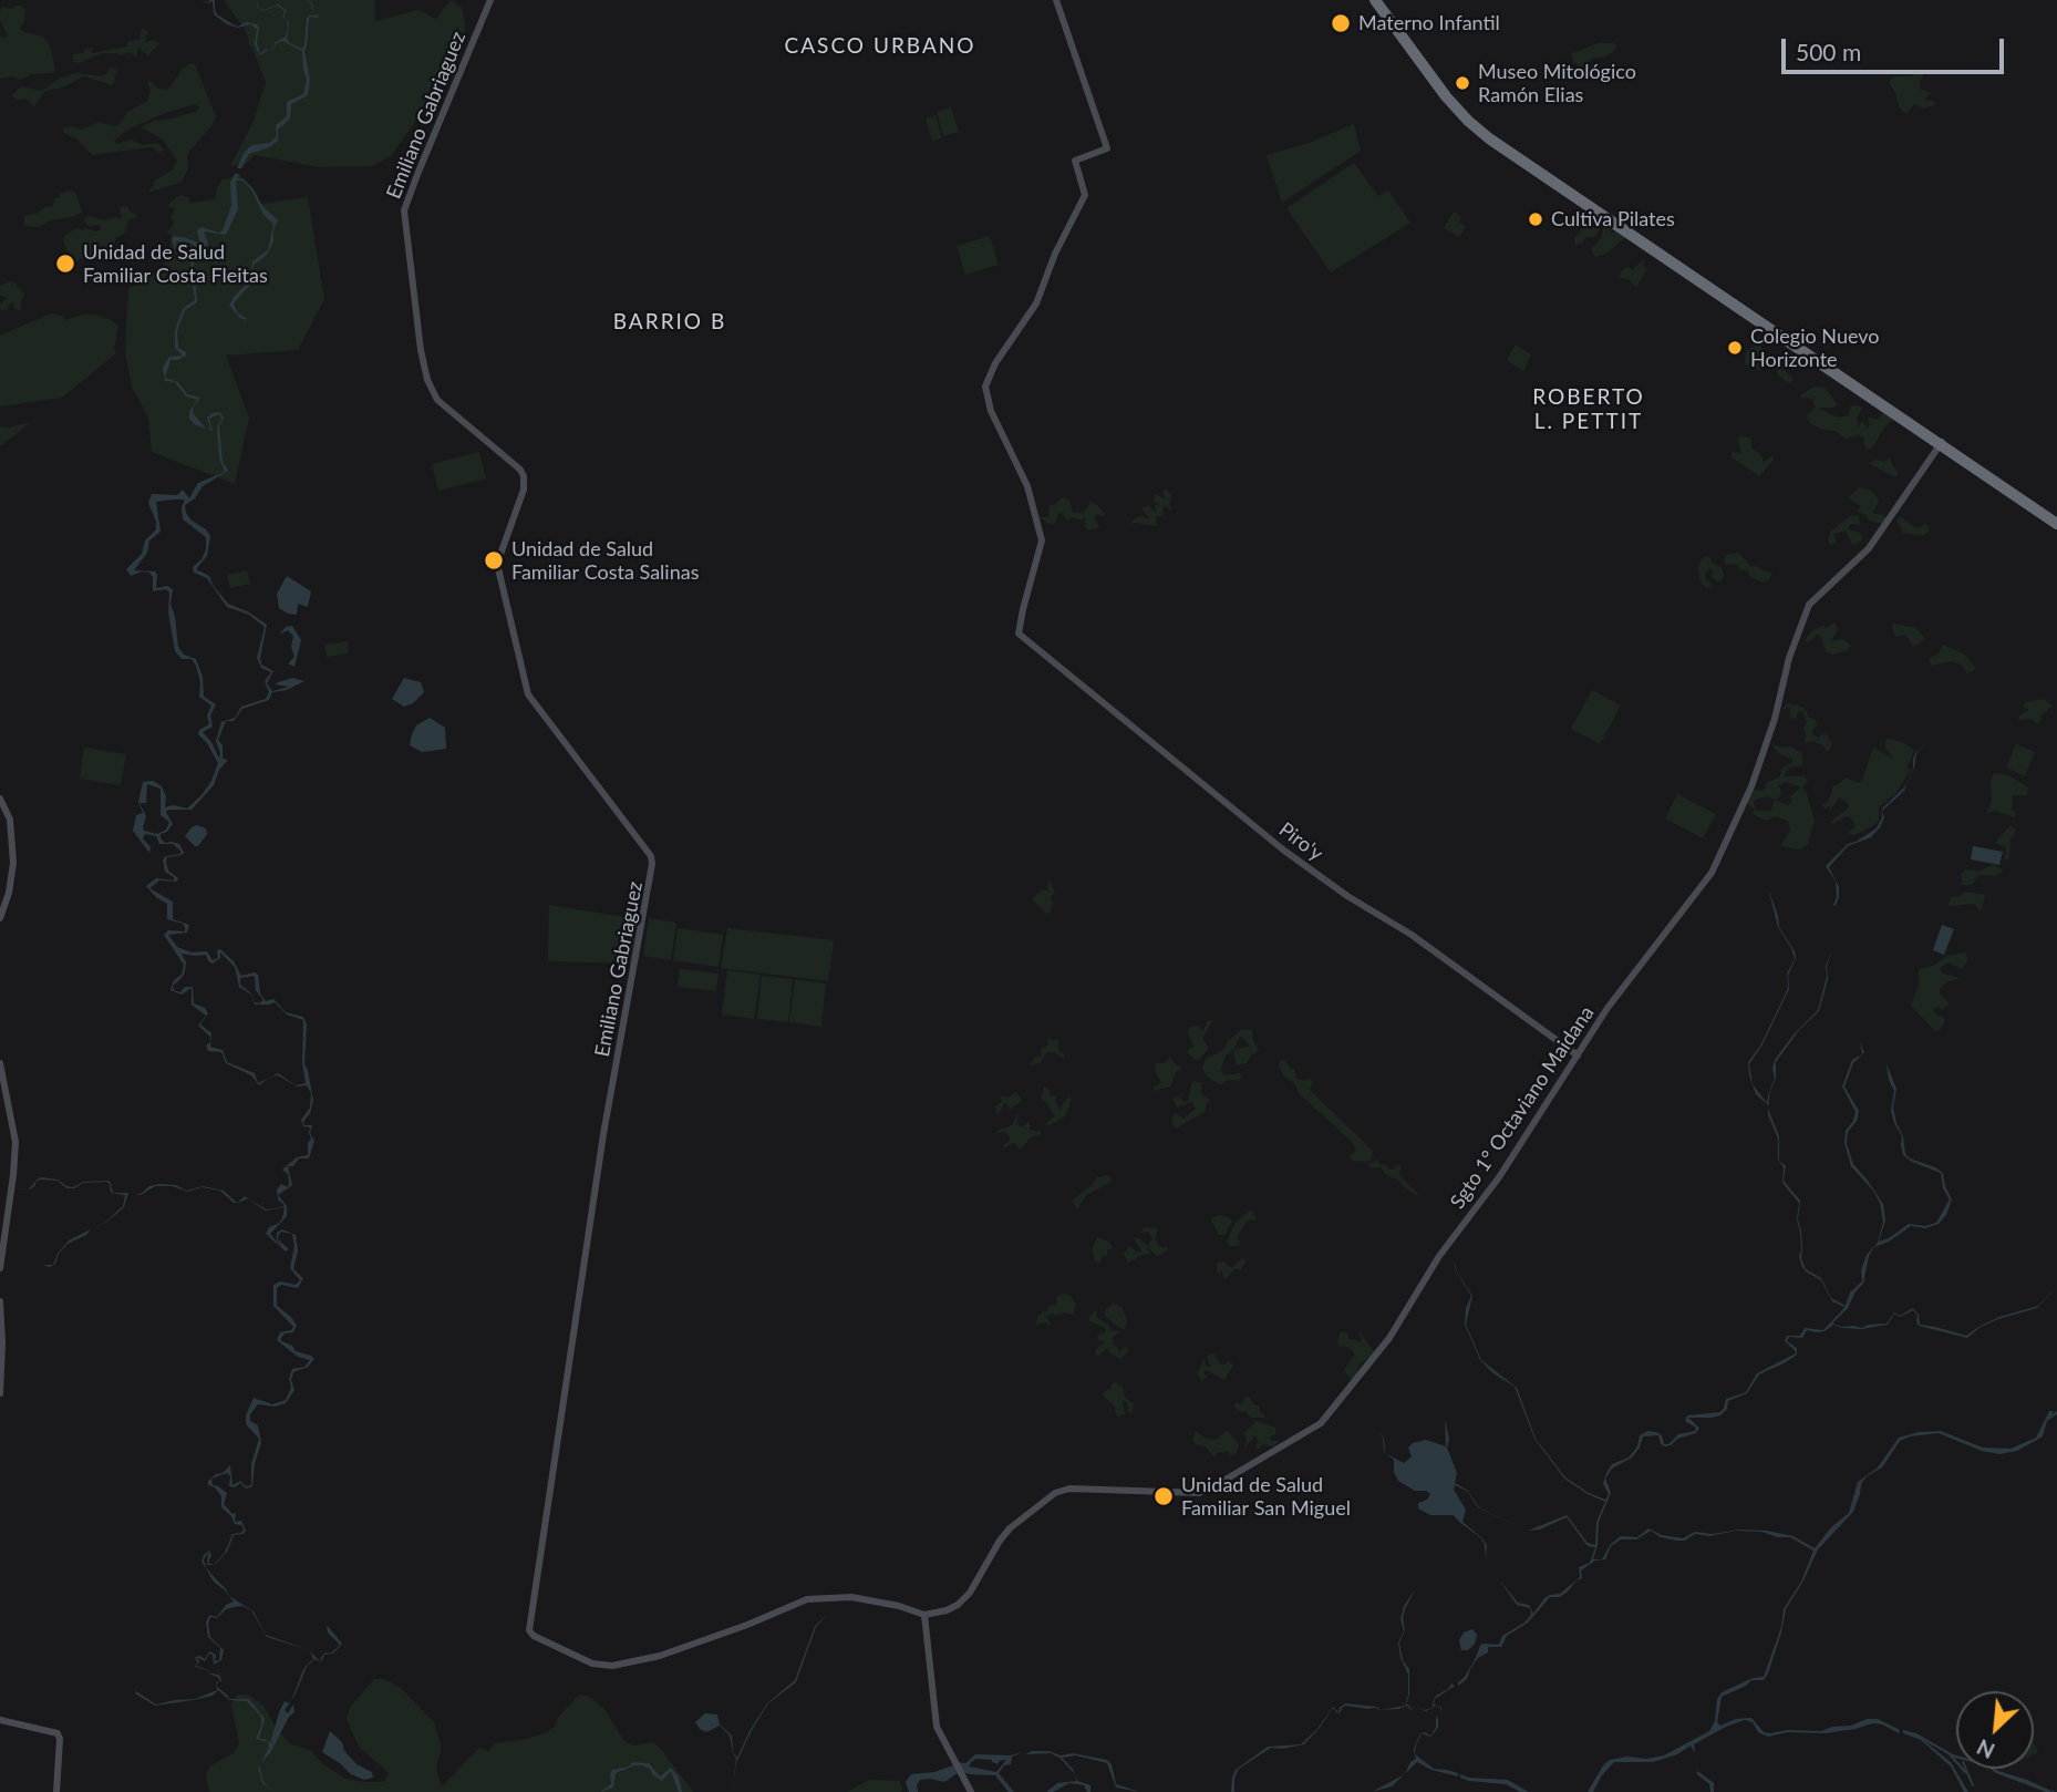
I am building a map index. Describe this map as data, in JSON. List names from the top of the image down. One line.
{"streets":{"main road":["Emiliano Gabriaguez","Piro'y","Sgto 1° Octaviano Maidana"]},"crossings":[["Emiliano Gabriaguez","Sgto 1° Octaviano Maidana"],["Piro'y","Sgto 1° Octaviano Maidana"]],"districts":["CASCO URBANO","BARRIO B","ROBERTO L. PETTIT"],"places":["Materno Infantil","Museo Mitológico Ramón Elias","Cultiva Pilates","Unidad de Salud Familiar Costa Fleitas","Colegio Nuevo Horizonte","Unidad de Salud Familiar Costa Salinas","Unidad de Salud Familiar San Miguel"],"scale_bar":"500 m","north":"bottom left"}
